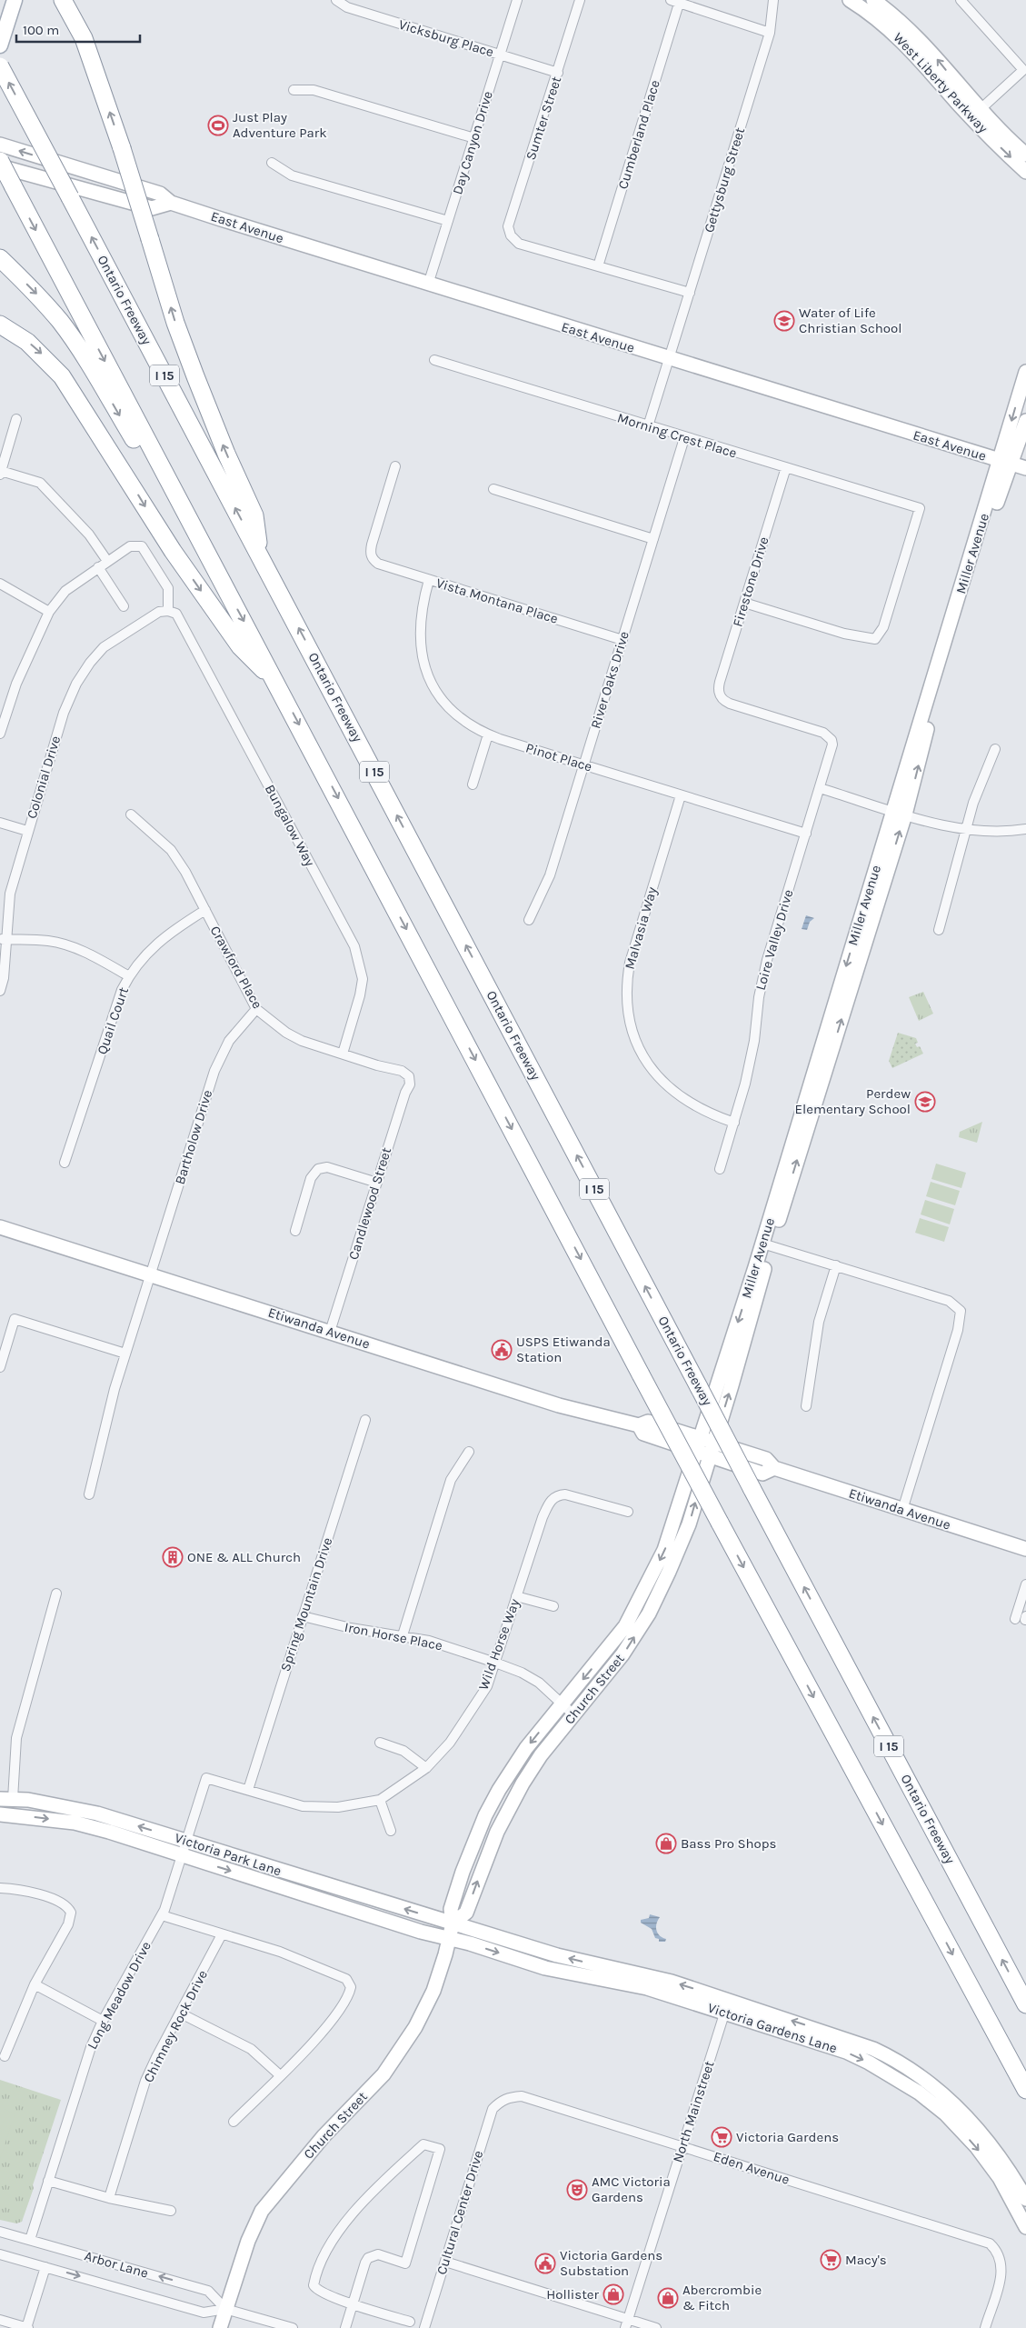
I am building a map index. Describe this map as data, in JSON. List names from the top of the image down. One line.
{"streets":{"highway":["Ontario Freeway","I 15"],"main road":["West Liberty Parkway","East Avenue","Miller Avenue","Etiwanda Avenue","Church Street","Victoria Park Lane","Victoria Gardens Lane"],"street":["Vicksburg Place","Sumter Street","Cumberland Place","Day Canyon Drive","Gettysburg Street","Morning Crest Place","Firestone Drive","Vista Montana Place","River Oaks Drive","Pinot Place","Colonial Drive","Bungalow Way","Malvasia Way","Loire Valley Drive","Crawford Place","Quail Court","Bartholow Drive","Candlewood Street","Spring Mountain Drive","Iron Horse Place","Wild Horse Way","Long Meadow Drive","Chimney Rock Drive","North Mainstreet","Eden Avenue","Cultural Center Drive","Arbor Lane"]},"crossings":[["Vicksburg Place","Sumter Street"],["Vicksburg Place","Day Canyon Drive"],["Sumter Street","Cumberland Place"],["Day Canyon Drive","East Avenue"],["Gettysburg Street","East Avenue"],["Gettysburg Street","Morning Crest Place"],["East Avenue","Miller Avenue"],["Morning Crest Place","Firestone Drive"],["Morning Crest Place","River Oaks Drive"],["Miller Avenue","Etiwanda Avenue"],["Miller Avenue","Church Street"],["Firestone Drive","Loire Valley Drive"],["Vista Montana Place","River Oaks Drive"],["Vista Montana Place","Pinot Place"],["River Oaks Drive","Pinot Place"],["Pinot Place","Malvasia Way"],["Pinot Place","Loire Valley Drive"],["Colonial Drive","Bungalow Way"],["Bungalow Way","Crawford Place"],["Malvasia Way","Loire Valley Drive"],["Crawford Place","Quail Court"],["Crawford Place","Bartholow Drive"],["Crawford Place","Candlewood Street"],["Bartholow Drive","Etiwanda Avenue"],["Candlewood Street","Etiwanda Avenue"],["Etiwanda Avenue","Church Street"],["Spring Mountain Drive","Iron Horse Place"],["Spring Mountain Drive","Wild Horse Way"],["Iron Horse Place","Wild Horse Way"],["Iron Horse Place","Church Street"],["Wild Horse Way","Long Meadow Drive"],["Church Street","Victoria Park Lane"],["Church Street","Victoria Gardens Lane"],["Church Street","Arbor Lane"],["Victoria Park Lane","Long Meadow Drive"],["Victoria Park Lane","Victoria Gardens Lane"],["Long Meadow Drive","Arbor Lane"],["Victoria Gardens Lane","North Mainstreet"],["North Mainstreet","Eden Avenue"],["Eden Avenue","Cultural Center Drive"]],"places":{"sports":["Just Play Adventure Park"],"school or university":["Water of Life Christian School","Perdew Elementary School"],"public building":["USPS Etiwanda Station","Victoria Gardens Substation"],"building":["ONE & ALL Church"],"shop":["Bass Pro Shops","Hollister","Abercrombie & Fitch"],"supermarket":["Victoria Gardens","Macy's"],"theatre":["AMC Victoria Gardens"]},"scale_bar":"100 m"}
